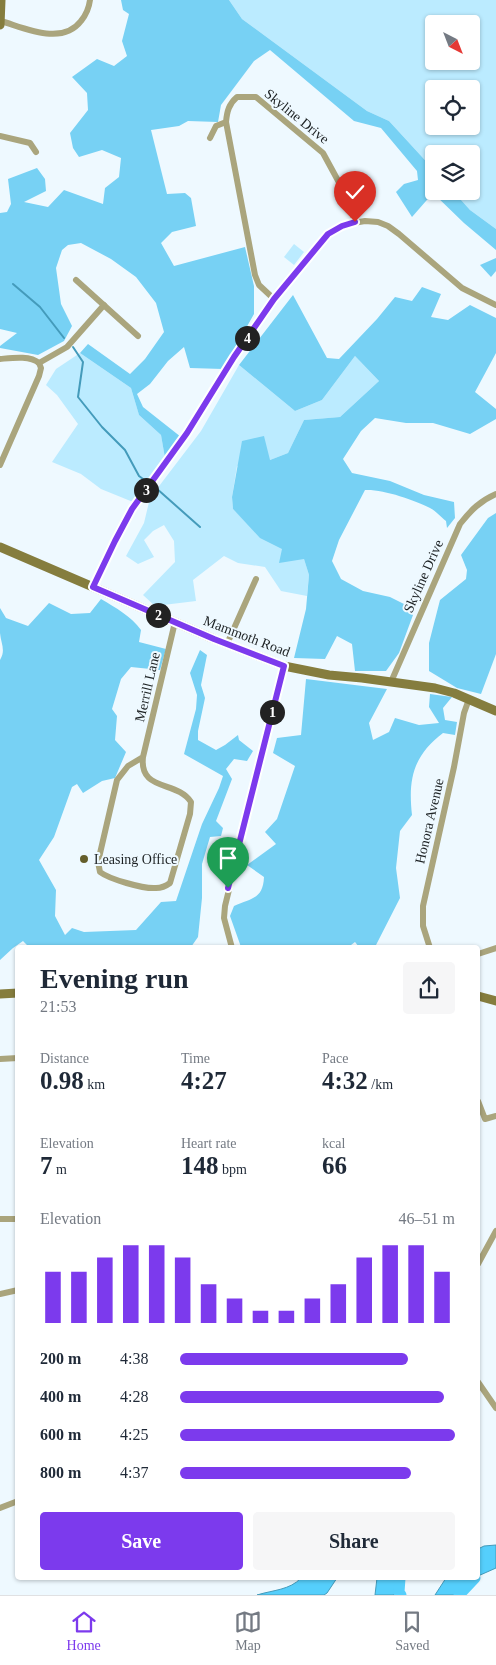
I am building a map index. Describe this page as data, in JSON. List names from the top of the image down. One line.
{"streets":{"main road":["Mammoth Road"],"street":["Skyline Drive","Merrill Lane","Honora Avenue"]},"crossings":[["Skyline Drive","Mammoth Road"],["Mammoth Road","Merrill Lane"],["Mammoth Road","Honora Avenue"]],"places":["Leasing Office"],"north":"bottom right","page":{"pins":["4","3","2","1"],"heading":["Evening run","21:53"],"stats":[["Distance","0.98 km"],["Time","4:27"],["Pace","4:32 /km"],["Elevation","7 m"],["Heart rate","148 bpm"],["kcal","66"]],"chart":["Elevation","46–51 m"],"list":[{"name":"200 m","note":"4:38"},{"name":"400 m","note":"4:28"},{"name":"600 m","note":"4:25"},{"name":"800 m","note":"4:37"}],"buttons":["Save","Share"],"tabs":["Home","Map","Saved"]}}
